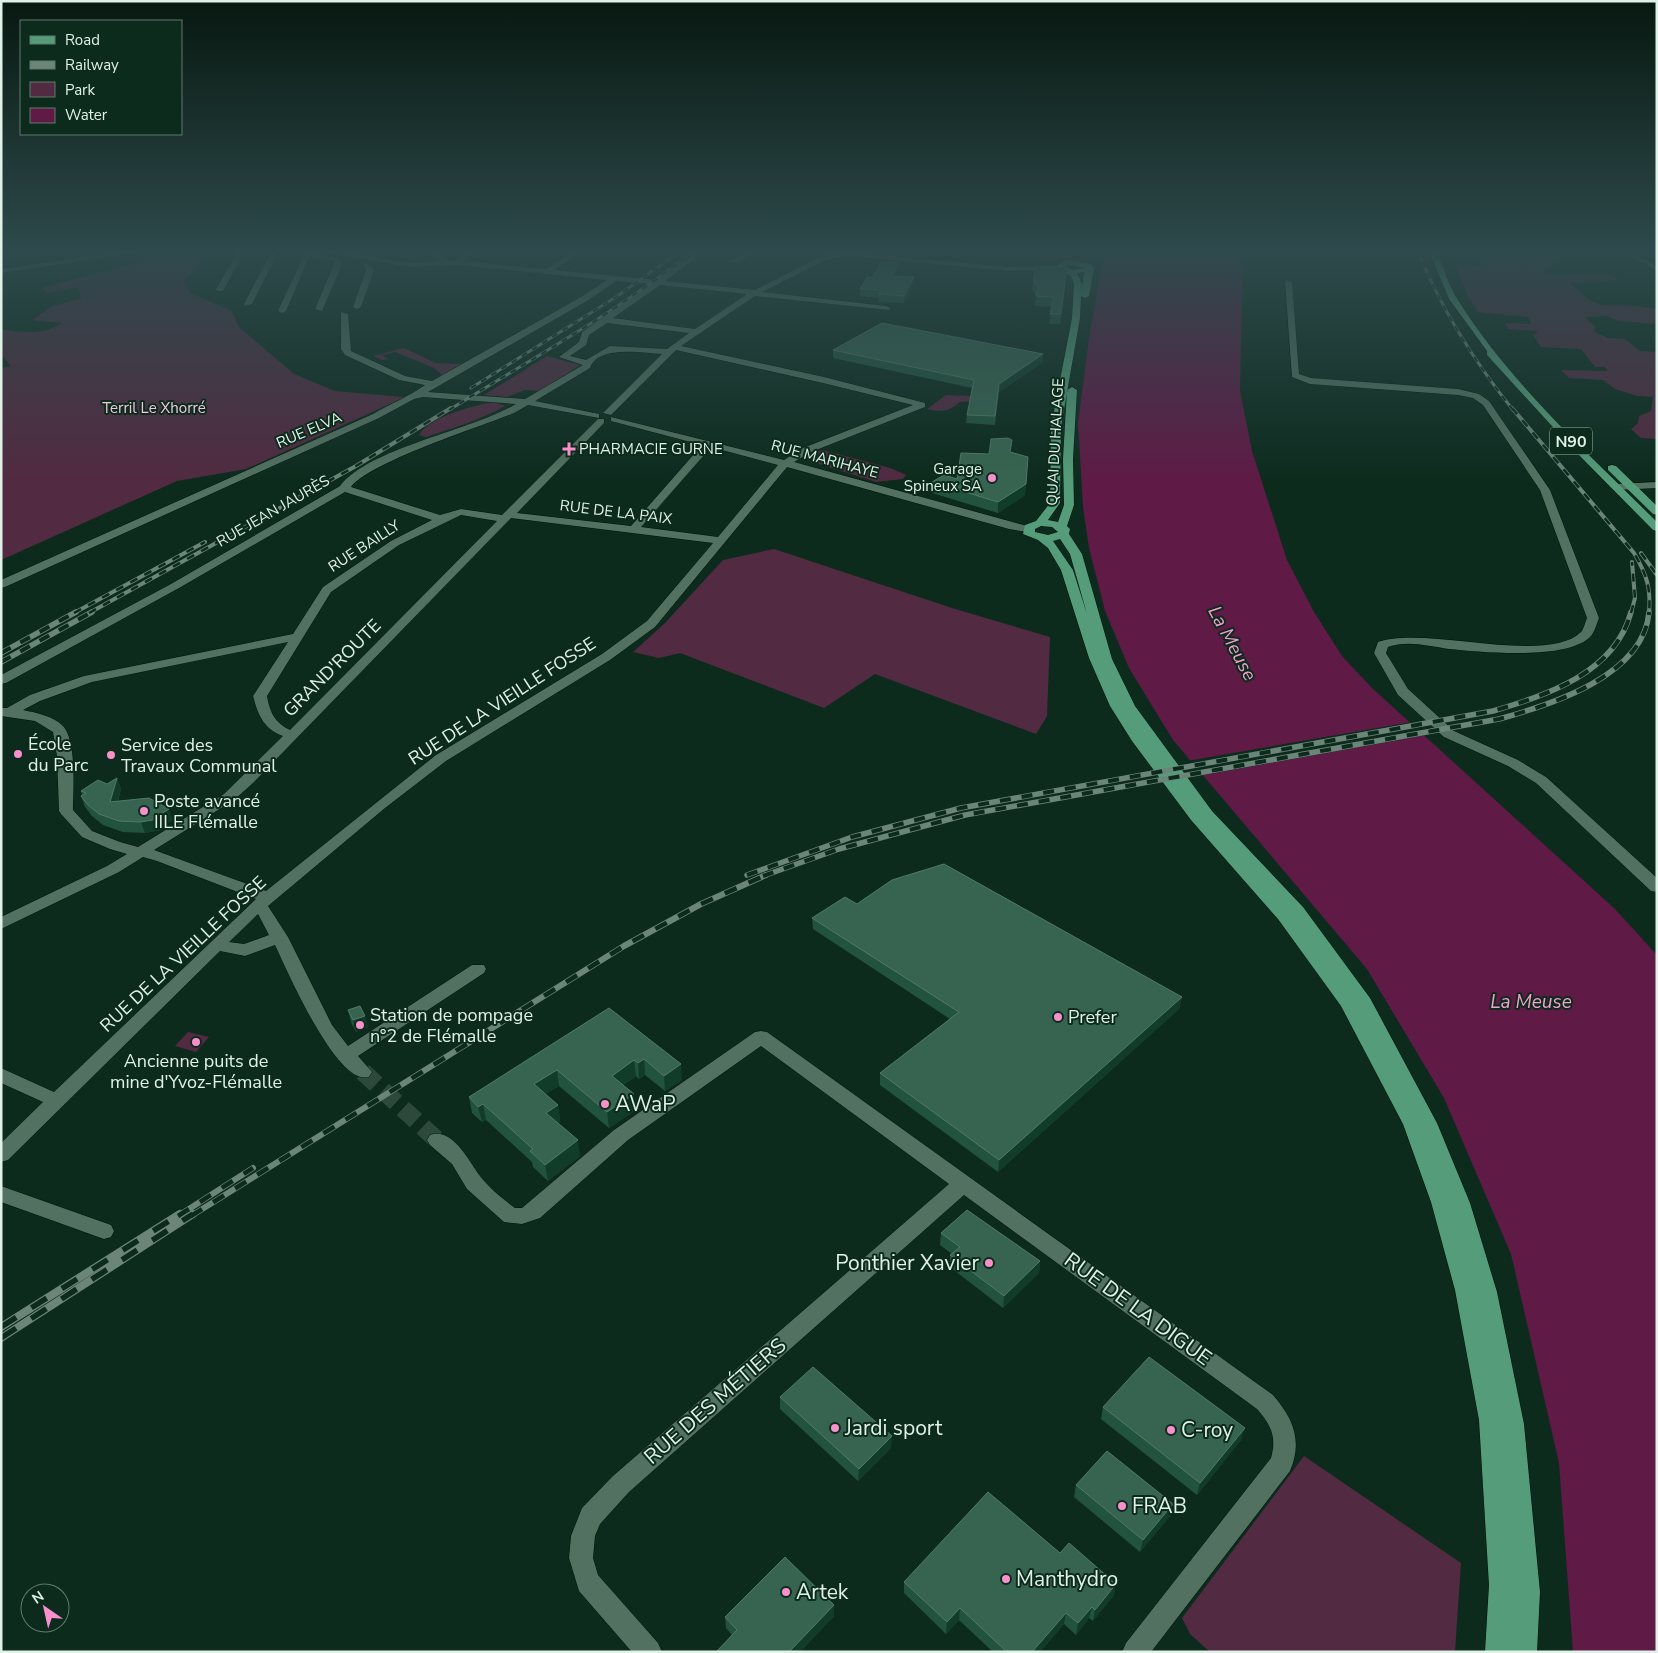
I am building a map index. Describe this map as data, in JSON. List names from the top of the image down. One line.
{"streets":{"main road":["N90","QUAI DU HALAGE"],"street":["RUE ELVA","RUE MARIHAYE","RUE JEAN JAURÈS","RUE DE LA PAIX","RUE BAILLY","GRAND'ROUTE","RUE DE LA VIEILLE FOSSE","RUE DE LA DIGUE","RUE DES MÉTIERS"]},"crossings":[["RUE ELVA","RUE MARIHAYE"],["QUAI DU HALAGE","RUE MARIHAYE"],["RUE MARIHAYE","RUE JEAN JAURÈS"],["RUE MARIHAYE","GRAND'ROUTE"],["RUE MARIHAYE","RUE DE LA VIEILLE FOSSE"],["RUE JEAN JAURÈS","GRAND'ROUTE"],["RUE JEAN JAURÈS","RUE DE LA VIEILLE FOSSE"],["RUE DE LA PAIX","RUE BAILLY"],["RUE DE LA PAIX","GRAND'ROUTE"],["RUE DE LA PAIX","RUE DE LA VIEILLE FOSSE"],["RUE BAILLY","GRAND'ROUTE"],["GRAND'ROUTE","RUE DE LA VIEILLE FOSSE"],["RUE DE LA DIGUE","RUE DES MÉTIERS"]],"water":["La Meuse"],"parks":["Terril Le Xhorré"],"places":{"health":["PHARMACIE GURNE"],"other":["Garage Spineux SA","École du Parc","Service des Travaux Communal","Poste avancé IILE Flémalle","Prefer","Station de pompage n°2 de Flémalle","Ancienne puits de mine d'Yvoz-Flémalle","AWaP","Ponthier Xavier","Jardi sport","C-roy","FRAB","Manthydro","Artek"]},"legend":["Road","Railway","Park","Water"],"north":"top left"}
